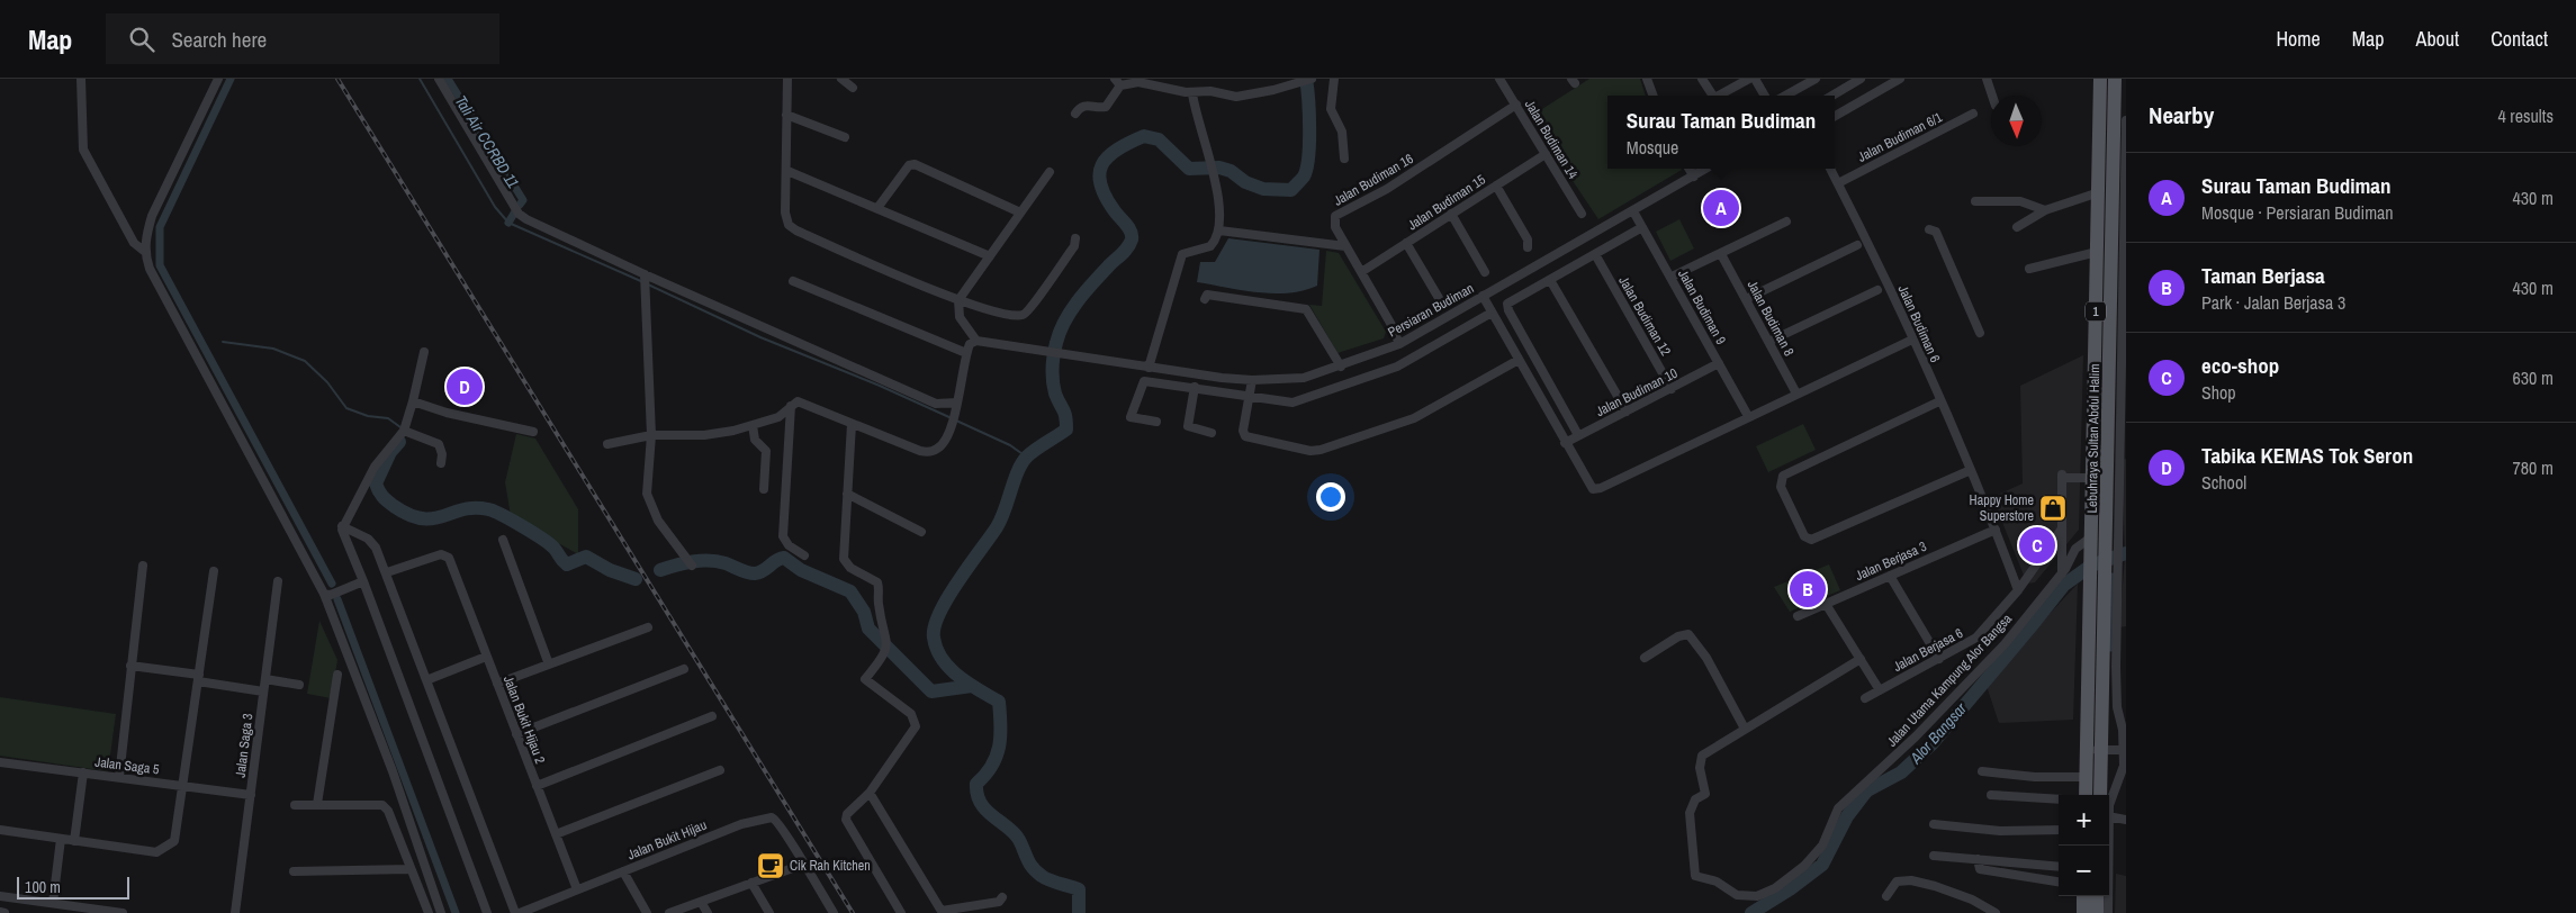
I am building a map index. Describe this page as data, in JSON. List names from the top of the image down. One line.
{"streets":{"main road":["1","Lebuhraya Sultan Abdul Halim"],"street":["Jalan Budiman 6/1","Jalan Budiman 14","Jalan Budiman 16","Jalan Budiman 15","Jalan Budiman 9","Persiaran Budiman","Jalan Budiman 12","Jalan Budiman 8","Jalan Budiman 6","Jalan Budiman 10","Jalan Berjasa 3","Jalan Berjasa 6","Jalan Utama Kampung Alor Bangsa","Jalan Bukit Hijau 2","Jalan Saga 3","Jalan Saga 5","Jalan Bukit Hijau"]},"crossings":[["Jalan Budiman 6/1","Jalan Budiman 6"],["Jalan Budiman 14","Jalan Budiman 16"],["Jalan Budiman 14","Jalan Budiman 15"],["Jalan Budiman 16","Jalan Budiman 15"],["Jalan Budiman 16","Persiaran Budiman"],["Jalan Budiman 9","Persiaran Budiman"],["Jalan Budiman 9","Jalan Budiman 10"],["Jalan Budiman 12","Jalan Budiman 10"],["Jalan Budiman 6","Jalan Berjasa 3"],["Jalan Budiman 6","Jalan Berjasa 6"],["Lebuhraya Sultan Abdul Halim","Jalan Utama Kampung Alor Bangsa"],["Jalan Bukit Hijau 2","Jalan Bukit Hijau"],["Jalan Saga 3","Jalan Saga 5"]],"water":["Tali Air CCRBD 11","Alor Bangsar"],"places":{"shop":["Happy Home Superstore"],"cafe":["Cik Rah Kitchen"]},"scale_bar":"100 m","north":"bottom","page":{"header":"Map","search":"Search here","nav":["Home","Map","About","Contact"],"heading":["Nearby","4 results"],"popup":["Surau Taman Budiman","Mosque"],"list":[{"mark":"A","name":"Surau Taman Budiman","note":"Mosque · Persiaran Budiman","value":"430 m"},{"mark":"B","name":"Taman Berjasa","note":"Park · Jalan Berjasa 3","value":"430 m"},{"mark":"C","name":"eco-shop","note":"Shop","value":"630 m"},{"mark":"D","name":"Tabika KEMAS Tok Seron","note":"School","value":"780 m"}],"pins":["A","D","C","B"],"map_buttons":["+","−"],"scale":"100 m"}}
